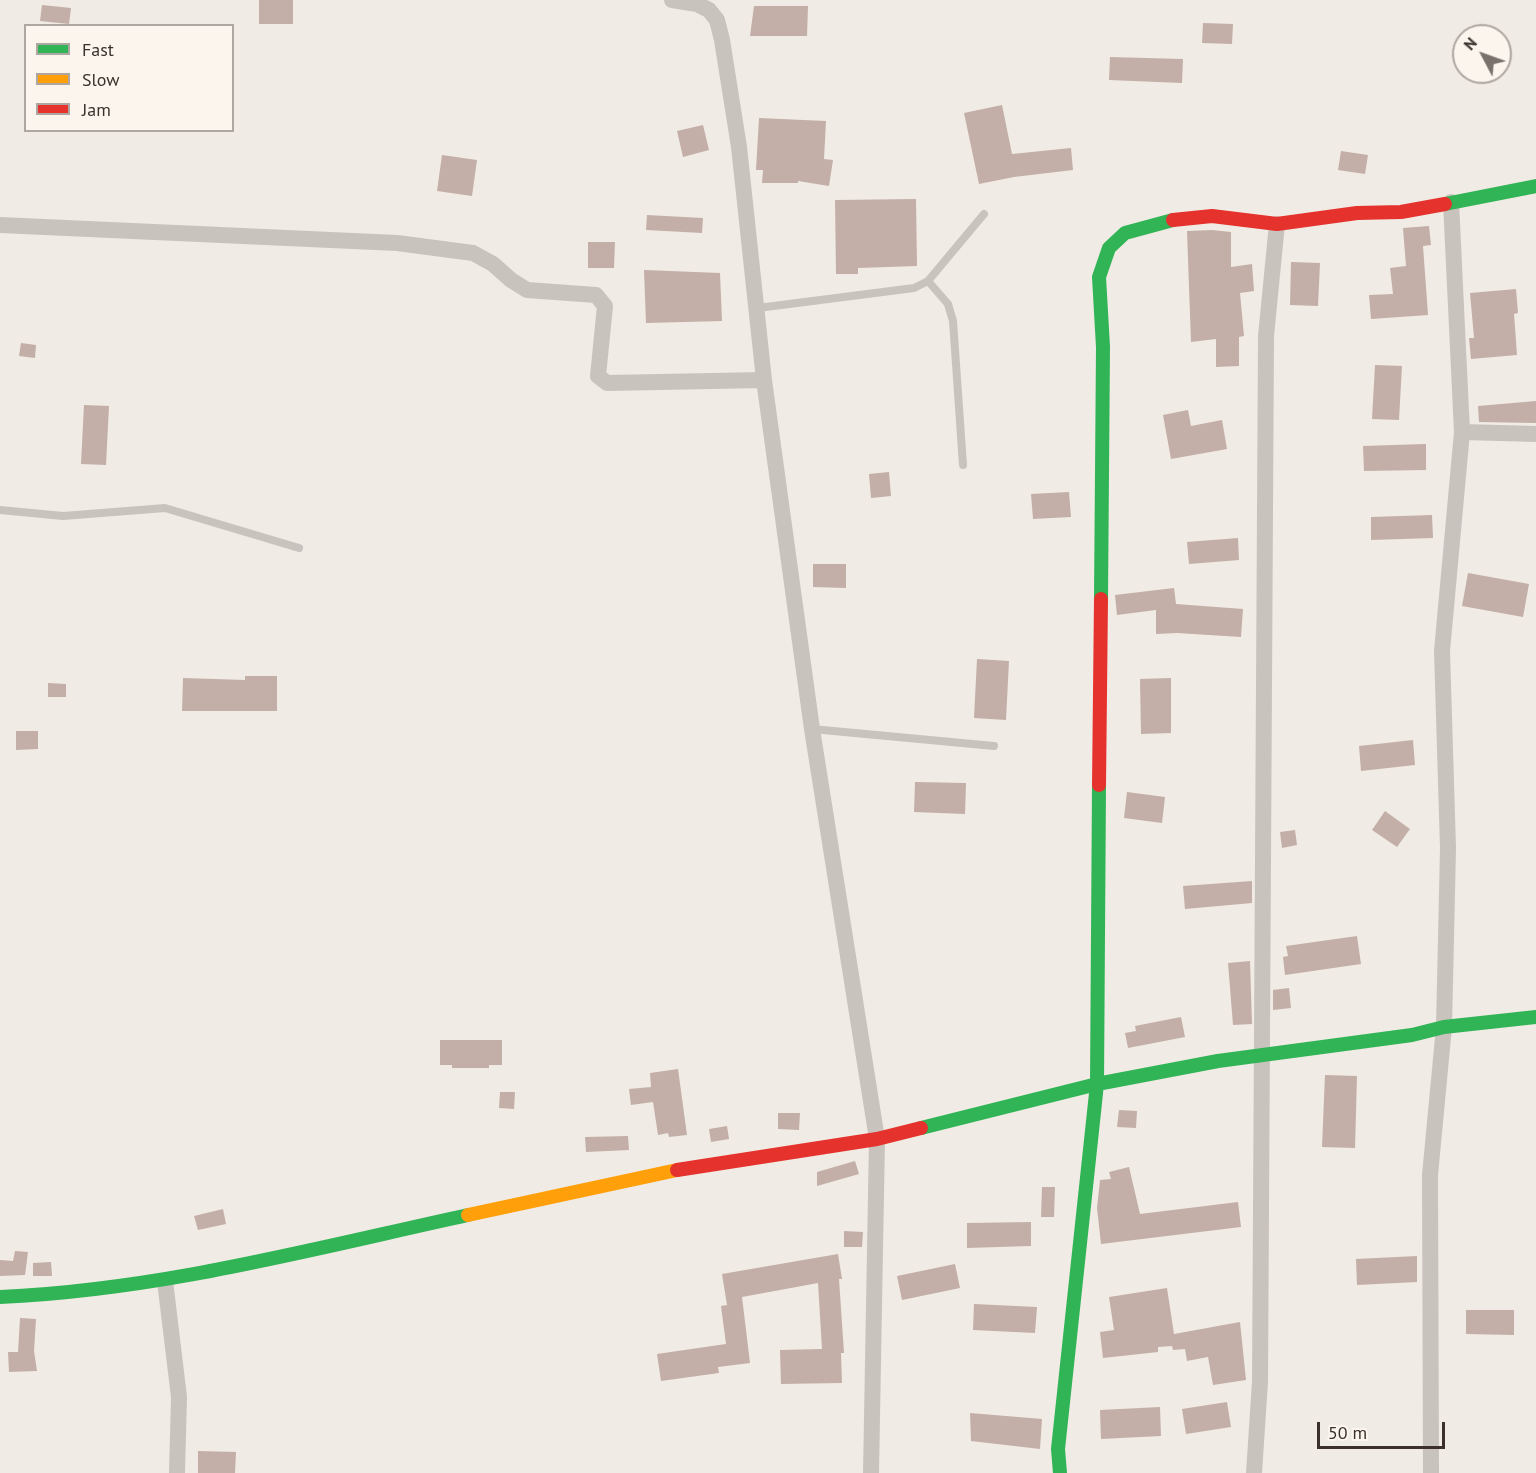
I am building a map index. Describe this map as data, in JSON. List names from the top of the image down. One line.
{"legend":["Fast","Slow","Jam"],"scale_bar":"50 m","north":"top left"}
